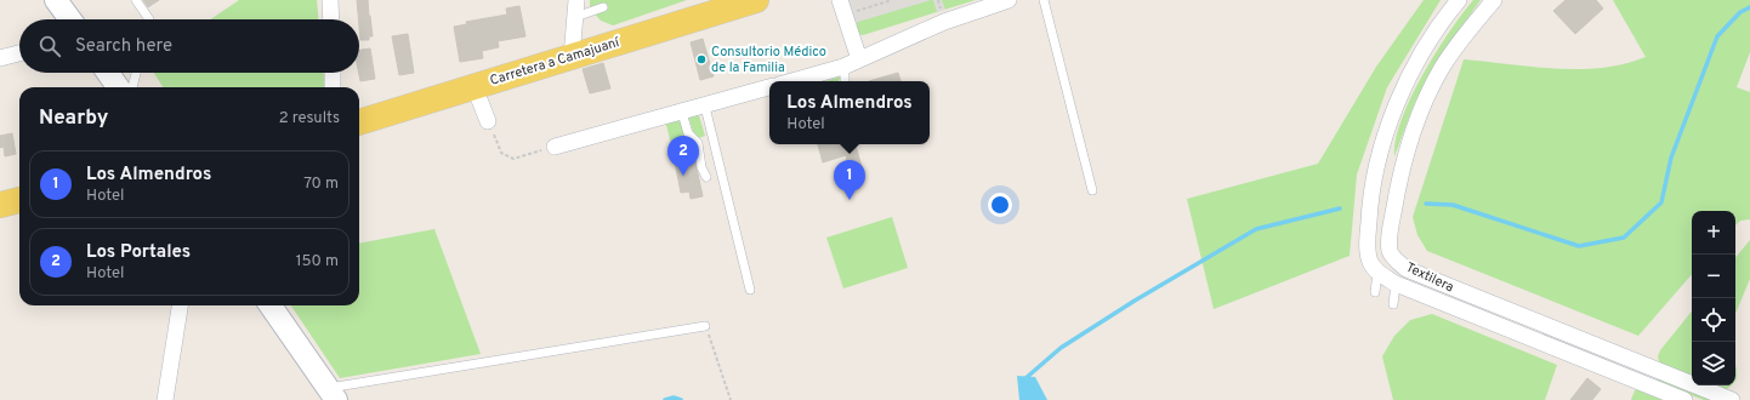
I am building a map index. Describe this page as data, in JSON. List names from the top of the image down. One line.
{"streets":{"main road":["Carretera a Camajuaní"],"street":["Textilera"]},"places":["Consultorio Médico de la Familia"],"page":{"search":"Search here","popup":["Los Almendros","Hotel"],"heading":["Nearby","2 results"],"pins":["2","1"],"list":[{"mark":"1","name":"Los Almendros","note":"Hotel","value":"70 m"},{"mark":"2","name":"Los Portales","note":"Hotel","value":"150 m"}],"map_buttons":["+","−"]}}
